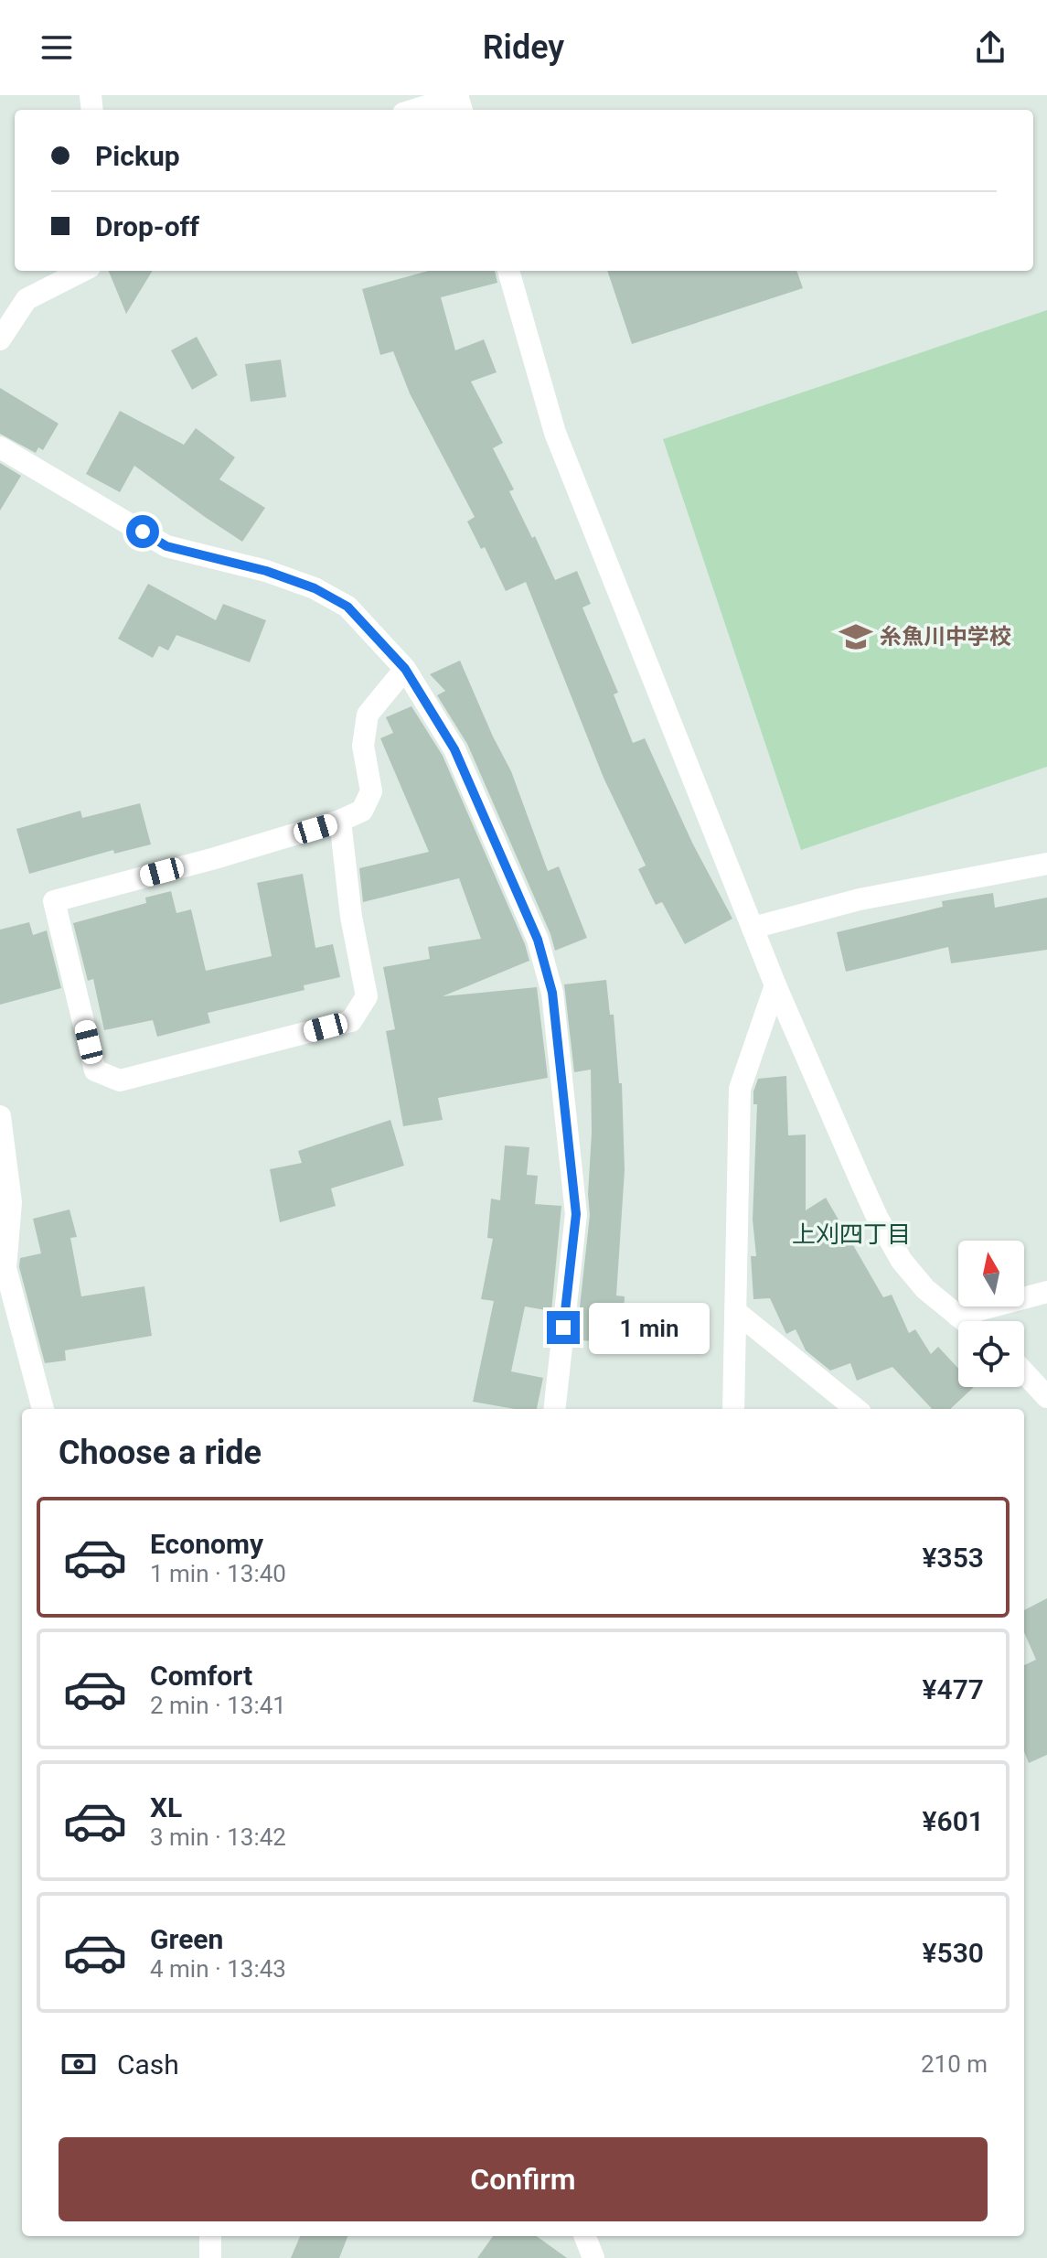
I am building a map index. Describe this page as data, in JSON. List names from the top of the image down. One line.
{"districts":["上刈四丁目"],"places":{"school or university":["糸魚川中学校"]},"north":"top","page":{"header":"Ridey","banner":["Pickup","Drop-off"],"bubble":"1 min","heading":"Choose a ride","list":[{"name":"Economy","note":"1 min · 13:40","value":"¥353"},{"name":"Comfort","note":"2 min · 13:41","value":"¥477"},{"name":"XL","note":"3 min · 13:42","value":"¥601"},{"name":"Green","note":"4 min · 13:43","value":"¥530"}],"pay":["Cash","210 m"],"buttons":"Confirm"}}
